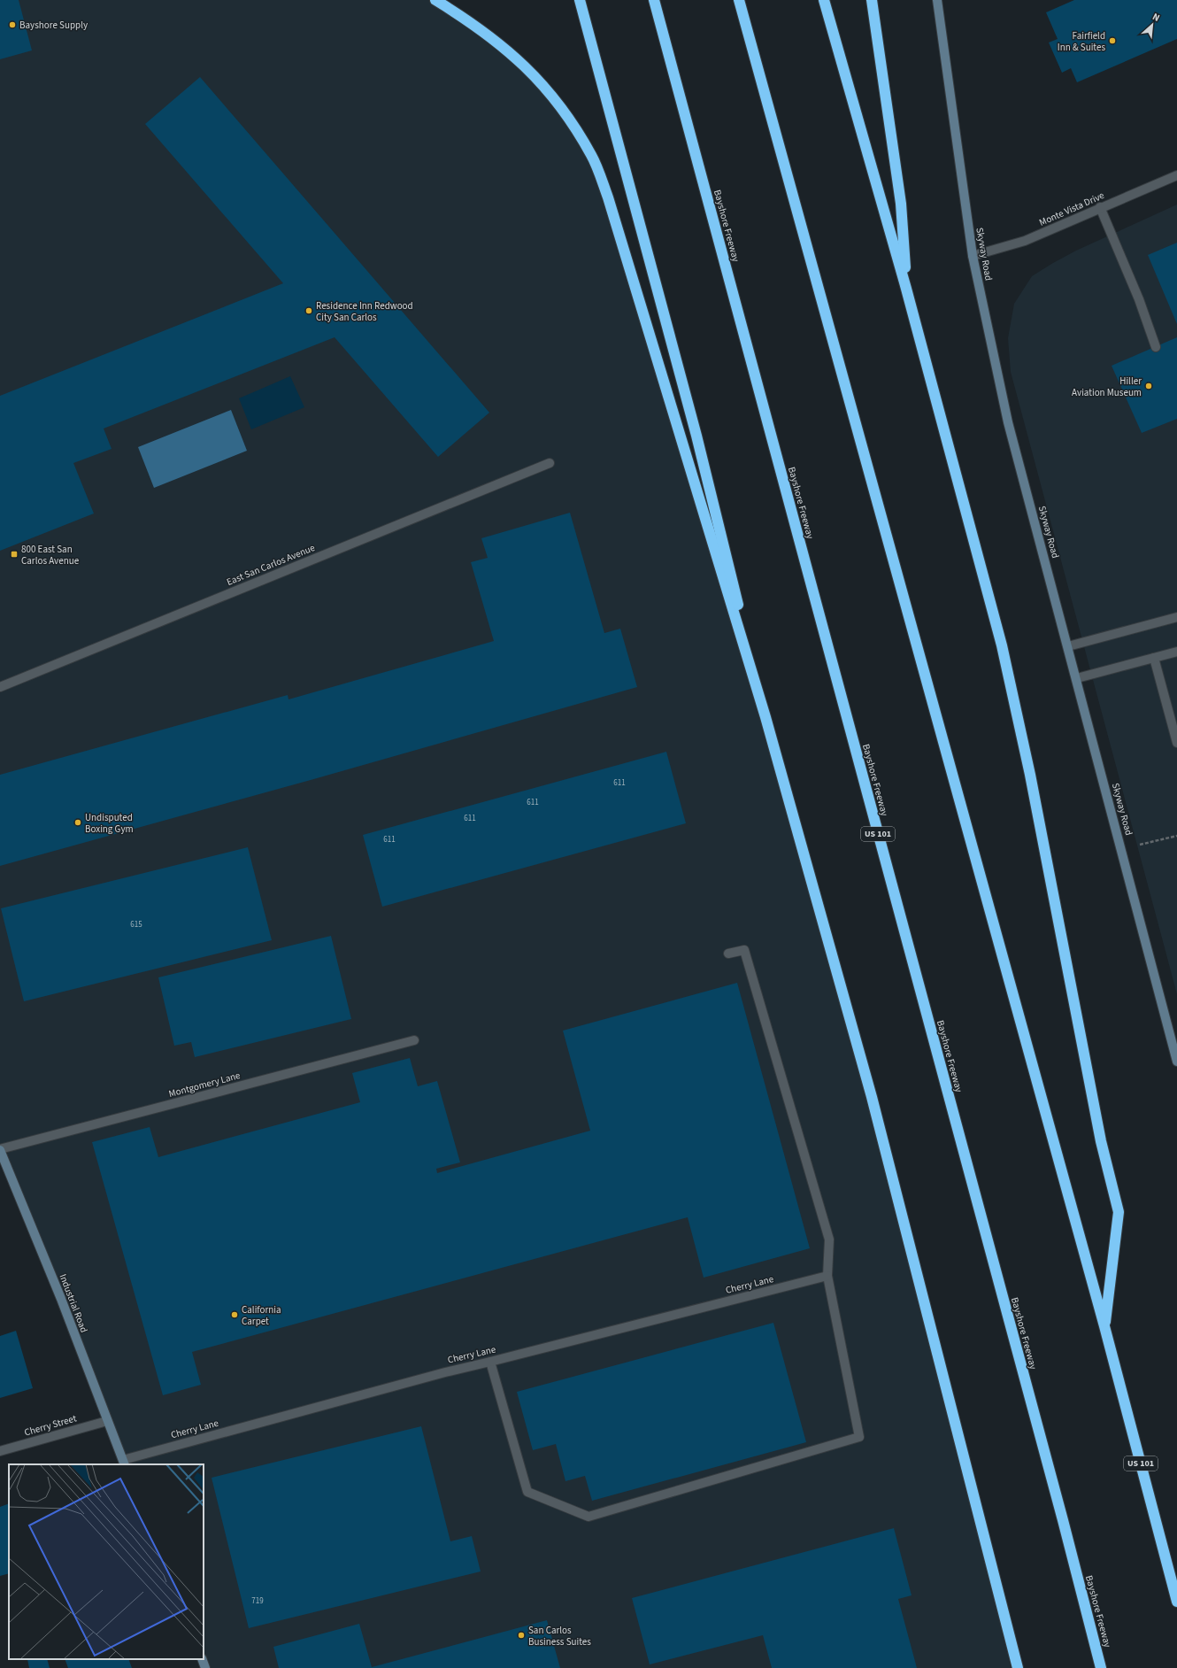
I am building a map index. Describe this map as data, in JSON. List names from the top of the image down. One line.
{"streets":{"highway":["Bayshore Freeway","US 101"],"street":["Monte Vista Drive","Skyway Road","East San Carlos Avenue","Montgomery Lane","Cherry Lane","Industrial Road","Cherry Street"]},"crossings":[["Monte Vista Drive","Skyway Road"],["Montgomery Lane","Industrial Road"],["Cherry Lane","Industrial Road"],["Industrial Road","Cherry Street"]],"places":{"other":["Bayshore Supply","Fairfield Inn & Suites","Residence Inn Redwood City San Carlos","Hiller Aviation Museum","Undisputed Boxing Gym","California Carpet","San Carlos Business Suites"],"transit":["800 East San Carlos Avenue"]},"house_numbers":["611","611","611","611","615","719"],"north":"top right"}
